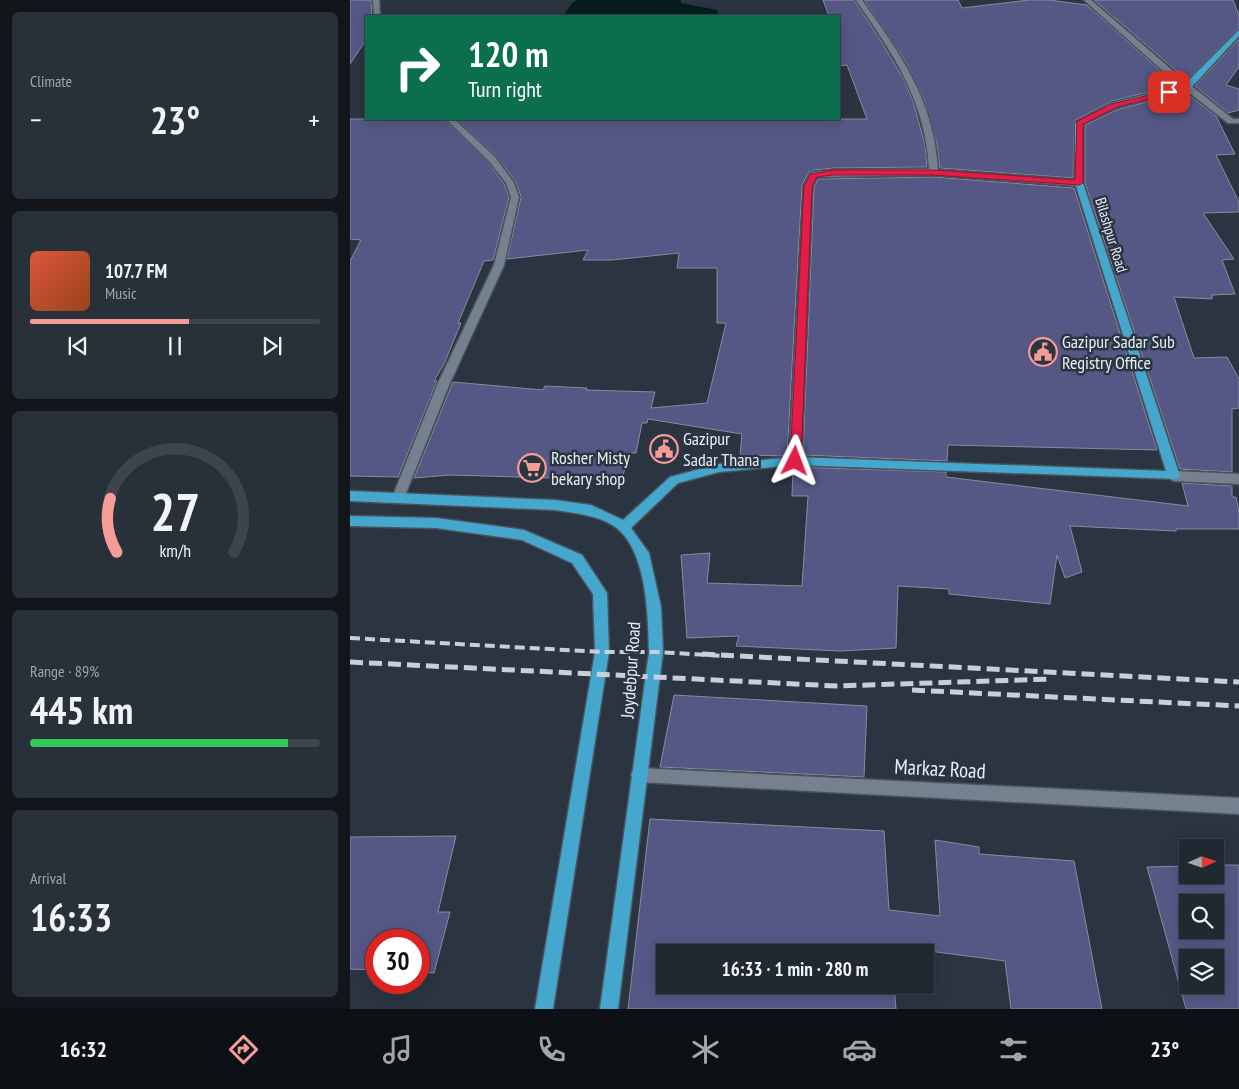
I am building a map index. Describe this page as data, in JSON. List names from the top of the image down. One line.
{"streets":{"main road":["Bilashpur Road","Joydebpur Road"],"street":["Markaz Road"]},"crossings":[["Joydebpur Road","Markaz Road"]],"places":{"public building":["Gazipur Sadar Sub Registry Office","Gazipur Sadar Thana"],"supermarket":["Rosher Misty bekary shop"]},"north":"right","page":{"tile":["Climate",["Range · 89%","445 km"],["Arrival","16:33"]],"turn":["120 m","Turn right"],"heat":["−","23°","+"],"song":["107.7 FM","Music"],"limit":"30","trip":"16:33 · 1 min · 280 m","tabs":["16:32","23°"],"gauge":["27","km/h"]}}
